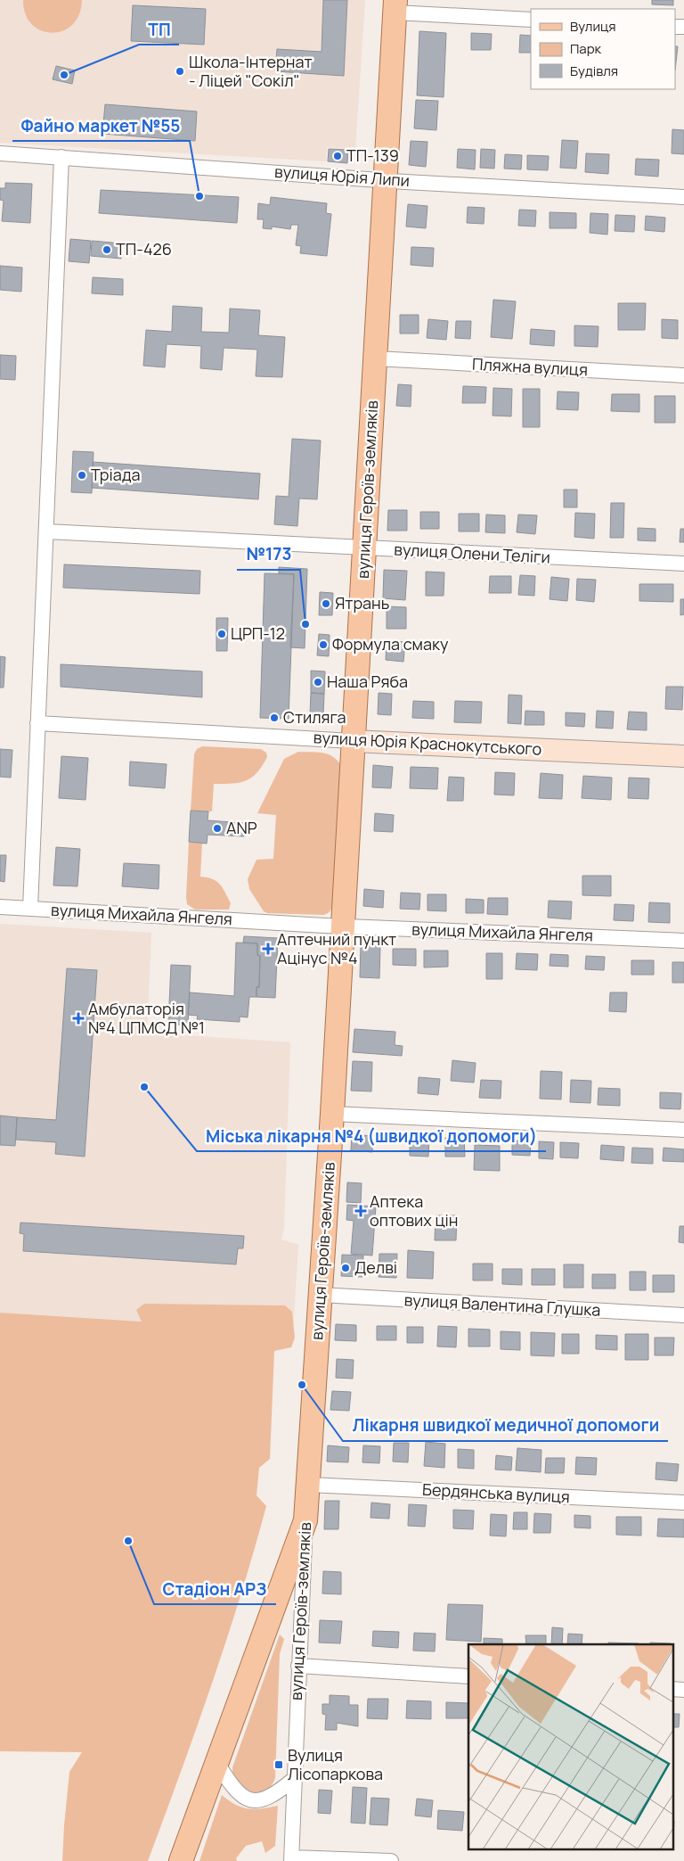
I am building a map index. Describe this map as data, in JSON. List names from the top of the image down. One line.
{"streets":{"main road":["вулиця Героїв-земляків"],"street":["вулиця Юрія Липи","Пляжна вулиця","вулиця Олени Теліги","вулиця Юрія Краснокутського","вулиця Михайла Янгеля","вулиця Валентина Глушка","Бердянська вулиця"]},"crossings":[["вулиця Юрія Липи","вулиця Героїв-земляків"],["Пляжна вулиця","вулиця Героїв-земляків"],["вулиця Героїв-земляків","вулиця Олени Теліги"],["вулиця Героїв-земляків","вулиця Юрія Краснокутського"],["вулиця Героїв-земляків","вулиця Михайла Янгеля"],["вулиця Героїв-земляків","вулиця Валентина Глушка"],["вулиця Героїв-земляків","Бердянська вулиця"]],"places":{"other":["Школа-Інтернат - Ліцей \"Сокіл\"","ТП","ТП-139","Файно маркет №55","ТП-426","Тріада","Ятрань","№173","ЦРП-12","Формула смаку","Наша Ряба","Стиляга","ANP","Міська лікарня №4 (швидкої допомоги)","Делві","Лікарня швидкої медичної допомоги","Стадіон АРЗ"],"health":["Аптечний пункт Ацінус №4","Амбулаторія №4 ЦПМСД №1","Аптека оптових цін"],"transit":["Вулиця Лісопаркова"]},"legend":["Вулиця","Парк","Будівля"]}
